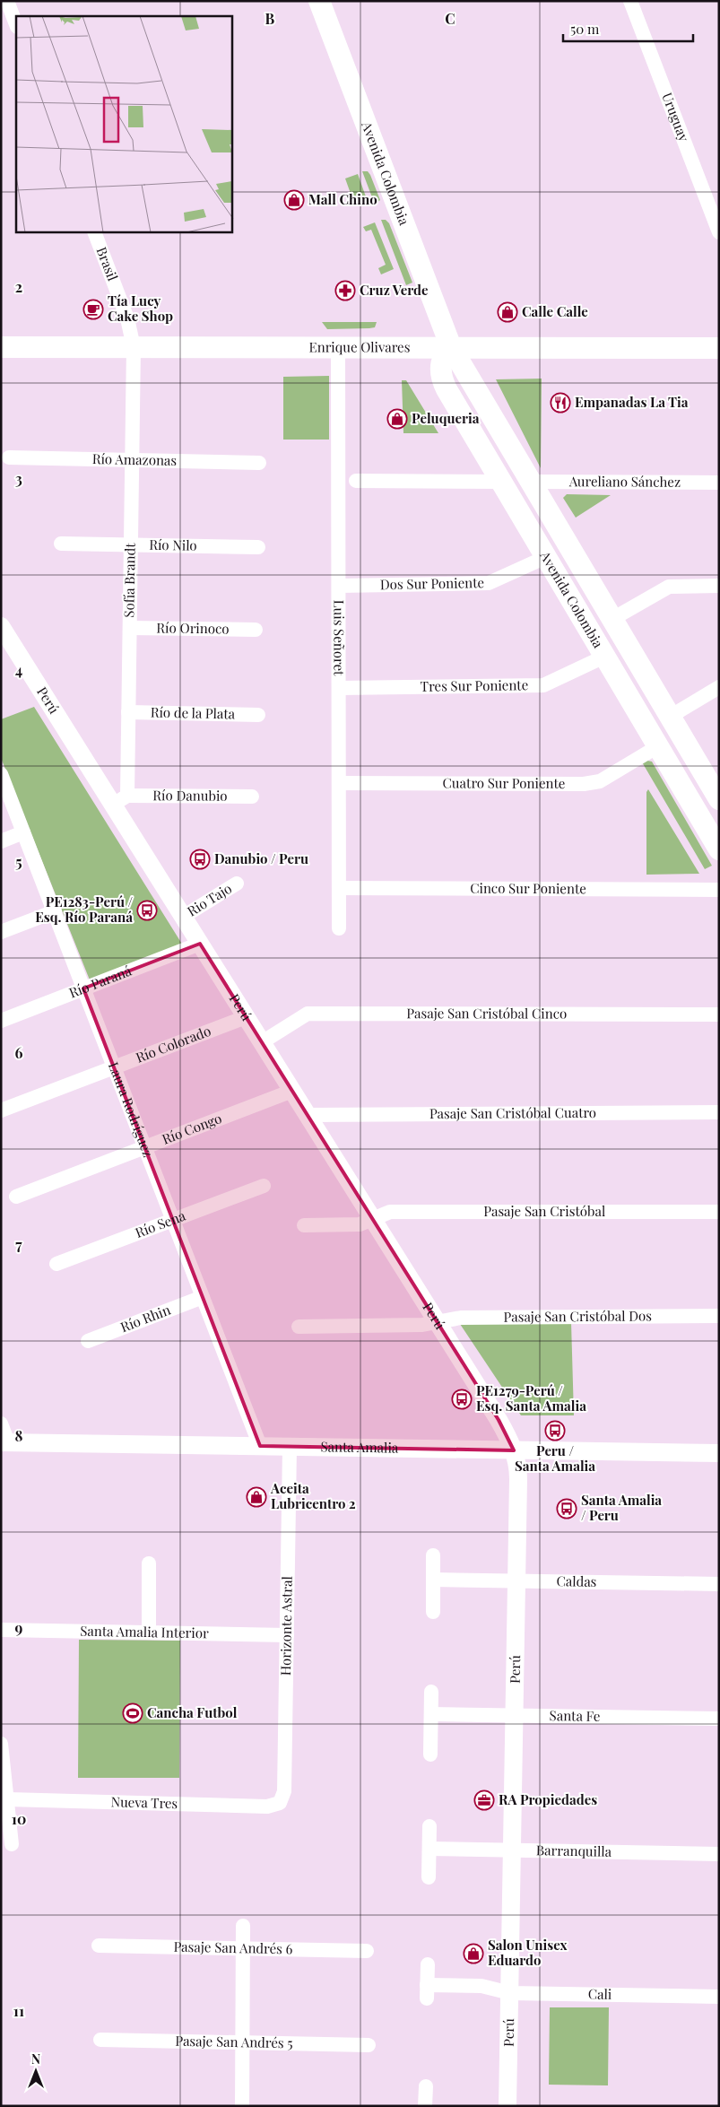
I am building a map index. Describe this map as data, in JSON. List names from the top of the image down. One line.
{"streets":{"main road":["Avenida Colombia","Enrique Olivares"],"street":["Uruguay","Brasil","Río Amazonas","Aureliano Sánchez","Río Nilo","Sofía Brandt","Dos Sur Poniente","Río Orinoco","Luis Señoret","Tres Sur Poniente","Perú","Río de la Plata","Cuatro Sur Poniente","Río Danubio","Cinco Sur Poniente","Rio Tajo","Río Paraná","Pasaje San Cristóbal Cinco","Río Colorado","Laura Rodríguez","Pasaje San Cristóbal Cuatro","Río Congo","Pasaje San Cristóbal","Río Sena","Pasaje San Cristóbal Dos","Río Rhin","Santa Amalia","Caldas","Horizonte Astral","Santa Amalia Interior","Santa Fe","Nueva Tres","Barranquilla","Pasaje San Andrés 6","Cali","Pasaje San Andrés 5"]},"crossings":[["Avenida Colombia","Enrique Olivares"],["Avenida Colombia","Aureliano Sánchez"],["Avenida Colombia","Dos Sur Poniente"],["Avenida Colombia","Tres Sur Poniente"],["Avenida Colombia","Cuatro Sur Poniente"],["Brasil","Enrique Olivares"],["Brasil","Sofía Brandt"],["Enrique Olivares","Sofía Brandt"],["Enrique Olivares","Luis Señoret"],["Río Amazonas","Sofía Brandt"],["Río Nilo","Sofía Brandt"],["Sofía Brandt","Río Orinoco"],["Sofía Brandt","Perú"],["Sofía Brandt","Río de la Plata"],["Sofía Brandt","Río Danubio"],["Dos Sur Poniente","Luis Señoret"],["Luis Señoret","Tres Sur Poniente"],["Luis Señoret","Cuatro Sur Poniente"],["Luis Señoret","Cinco Sur Poniente"],["Perú","Río Danubio"],["Perú","Rio Tajo"],["Perú","Río Paraná"],["Perú","Pasaje San Cristóbal Cinco"],["Perú","Río Colorado"],["Perú","Pasaje San Cristóbal Cuatro"],["Perú","Río Congo"],["Perú","Pasaje San Cristóbal"],["Perú","Pasaje San Cristóbal Dos"],["Perú","Santa Amalia"],["Perú","Caldas"],["Perú","Santa Fe"],["Perú","Barranquilla"],["Perú","Cali"],["Río Paraná","Laura Rodríguez"],["Río Colorado","Laura Rodríguez"],["Laura Rodríguez","Río Congo"],["Laura Rodríguez","Río Sena"],["Laura Rodríguez","Río Rhin"],["Laura Rodríguez","Santa Amalia"],["Santa Amalia","Horizonte Astral"],["Horizonte Astral","Santa Amalia Interior"],["Horizonte Astral","Nueva Tres"]],"places":{"shop":["Mall Chino","Calle Calle","Peluqueria","Aceita Lubricentro 2","Salon Unisex Eduardo"],"pharmacy":["Cruz Verde"],"cafe":["Tía Lucy Cake Shop"],"restaurant":["Empanadas La Tia"],"bus stop":["Danubio / Peru","PE1283-Perú / Esq. Río Paraná","PE1279-Perú / Esq. Santa Amalia","Peru / Santa Amalia","Santa Amalia / Peru"],"sports":["Cancha Futbol"],"office":["RA Propiedades"]},"scale_bar":"50 m","north":"top","grid":{"columns":["B","C"],"rows":["2","3","4","5","6","7","8","9","10","11"]}}
